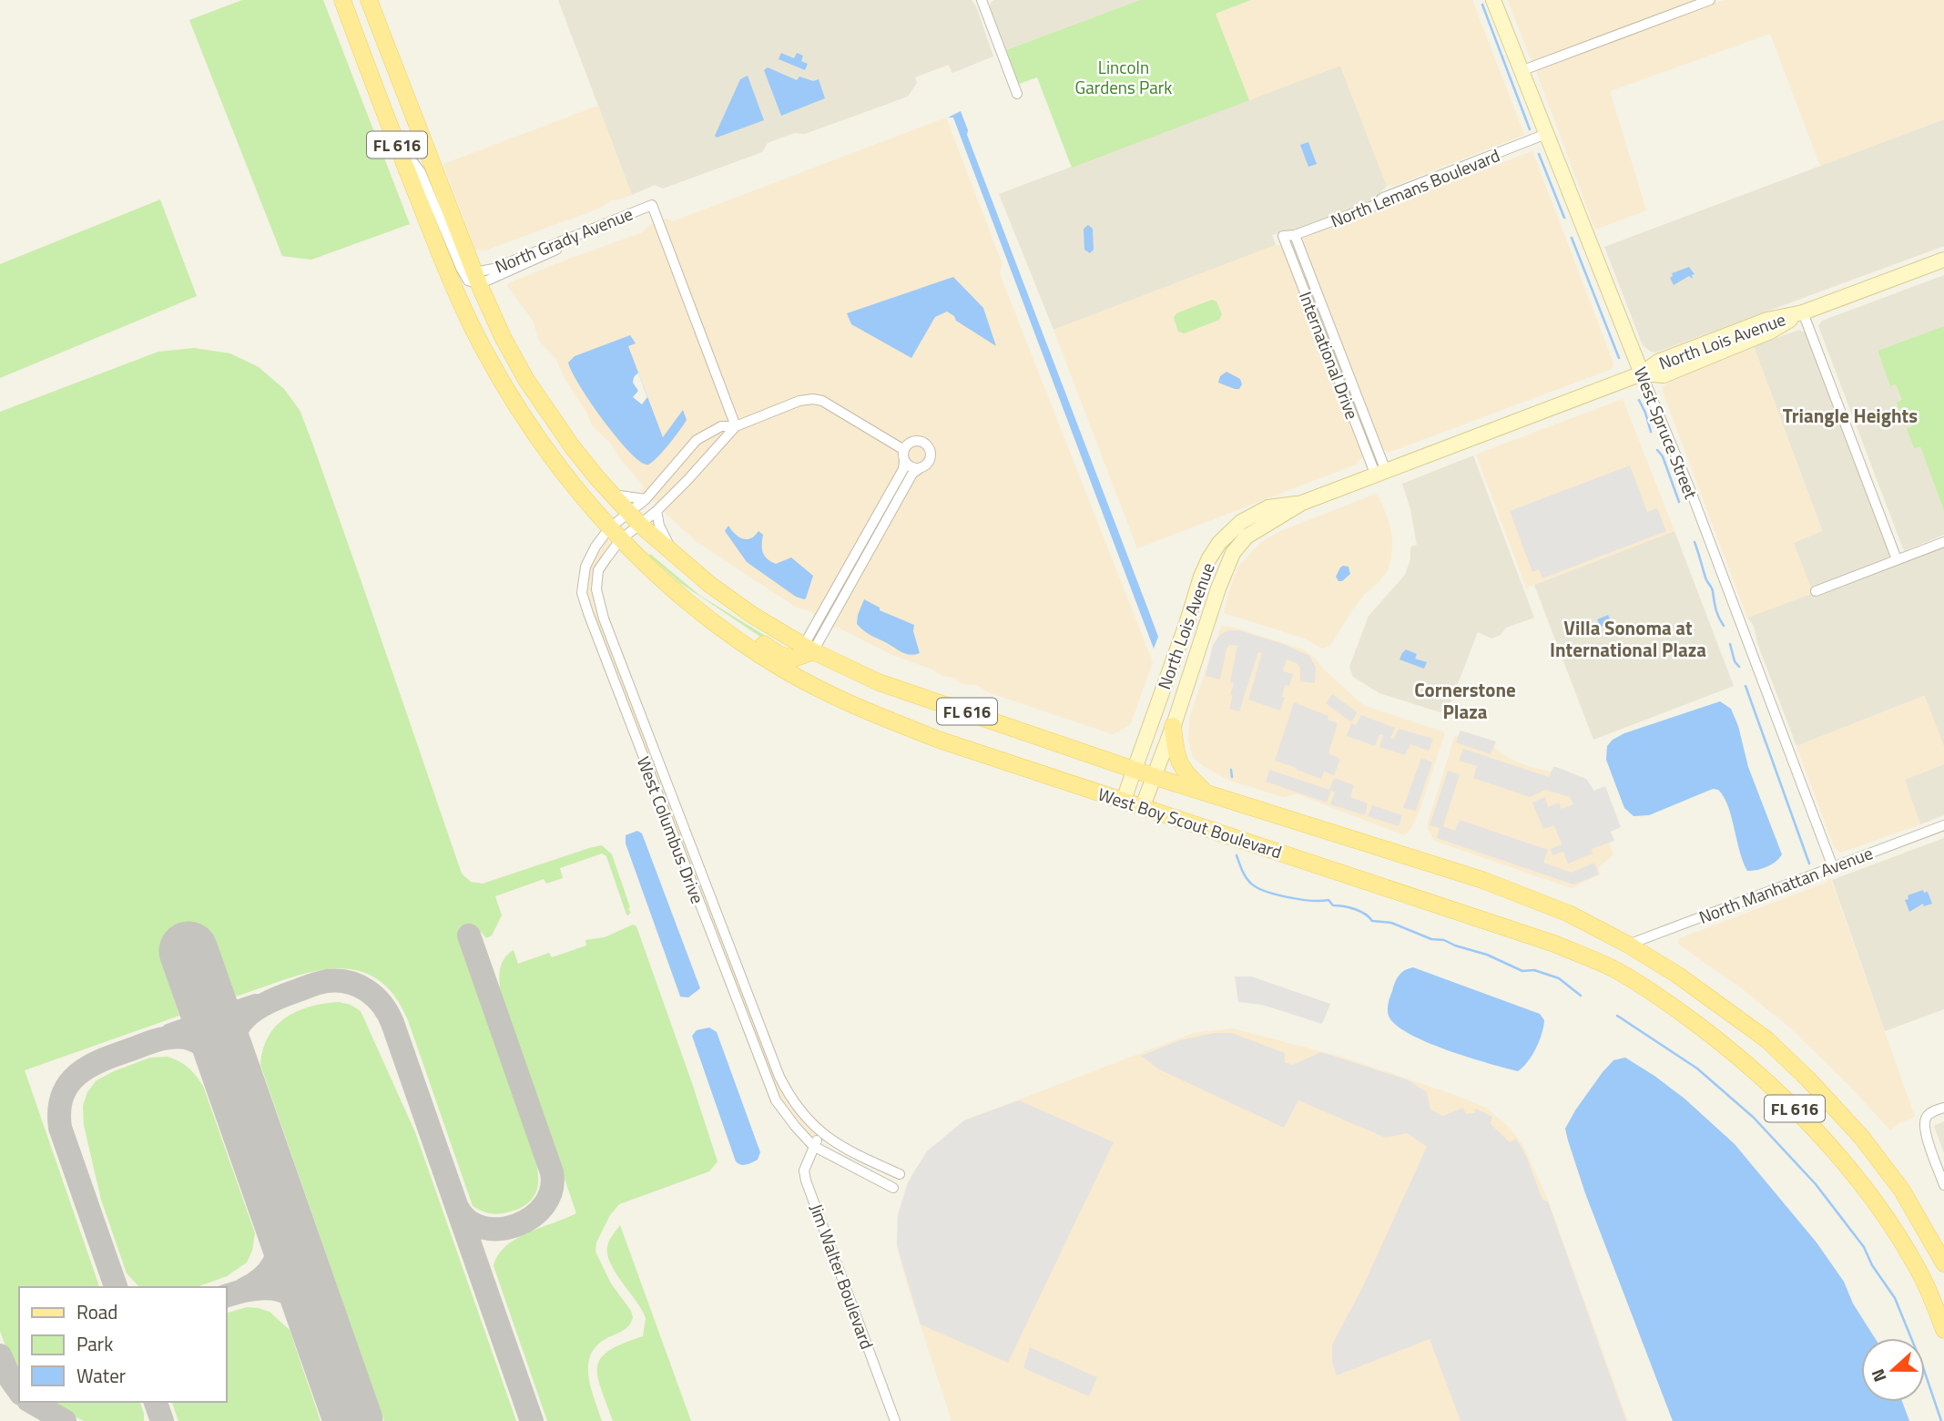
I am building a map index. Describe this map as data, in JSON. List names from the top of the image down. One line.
{"streets":{"main road":["FL 616","West Boy Scout Boulevard"],"street":["North Lemans Boulevard","North Grady Avenue","North Lois Avenue","International Drive","West Spruce Street","West Columbus Drive","North Manhattan Avenue","Jim Walter Boulevard"]},"crossings":[["FL 616","North Grady Avenue"],["FL 616","West Boy Scout Boulevard"],["North Lemans Boulevard","International Drive"],["North Lemans Boulevard","West Spruce Street"],["North Grady Avenue","West Boy Scout Boulevard"],["North Lois Avenue","International Drive"],["North Lois Avenue","West Spruce Street"],["North Lois Avenue","West Boy Scout Boulevard"],["West Spruce Street","North Manhattan Avenue"],["West Boy Scout Boulevard","West Columbus Drive"],["West Boy Scout Boulevard","North Manhattan Avenue"],["West Columbus Drive","Jim Walter Boulevard"]],"districts":["Triangle Heights","Villa Sonoma at International Plaza","Cornerstone Plaza"],"parks":["Lincoln Gardens Park"],"legend":["Road","Park","Water"],"north":"left"}
